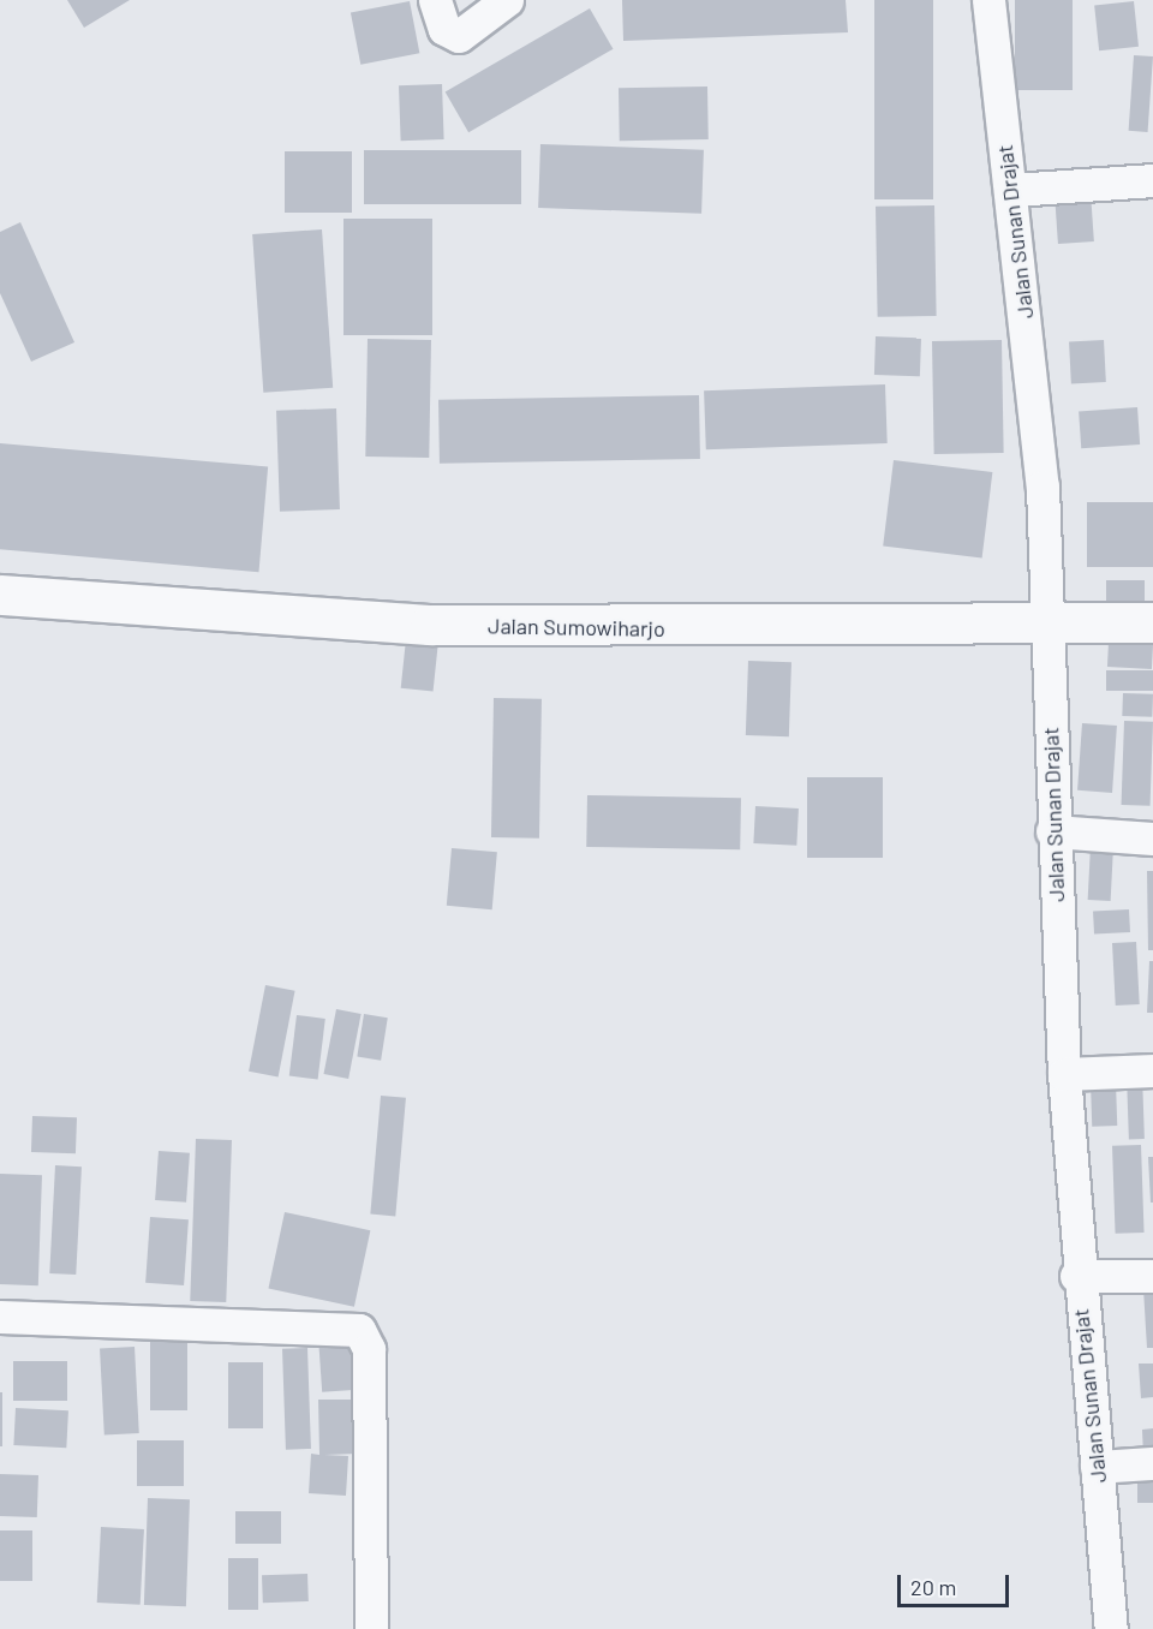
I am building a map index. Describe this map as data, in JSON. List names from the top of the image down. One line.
{"streets":{"street":["Jalan Sunan Drajat","Jalan Sumowiharjo"]},"crossings":[["Jalan Sunan Drajat","Jalan Sumowiharjo"]],"scale_bar":"20 m"}
